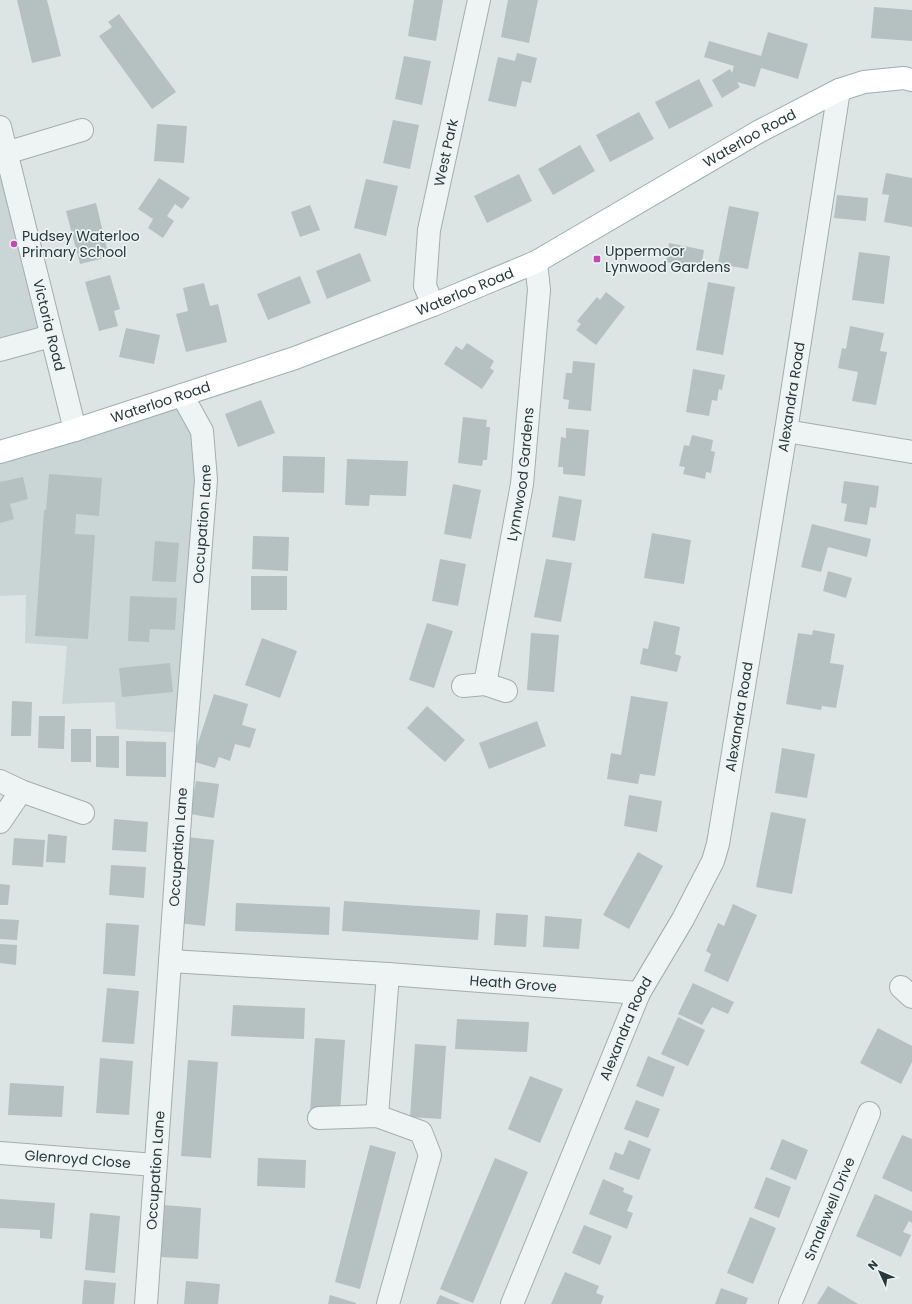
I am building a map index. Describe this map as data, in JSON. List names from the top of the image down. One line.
{"streets":{"main road":["Waterloo Road"],"street":["West Park","Victoria Road","Alexandra Road","Lynnwood Gardens","Occupation Lane","Heath Grove","Glenroyd Close","Smalewell Drive"]},"crossings":[["Waterloo Road","West Park"],["Waterloo Road","Victoria Road"],["Waterloo Road","Alexandra Road"],["Waterloo Road","Lynnwood Gardens"],["Waterloo Road","Occupation Lane"],["Alexandra Road","Heath Grove"],["Occupation Lane","Heath Grove"],["Occupation Lane","Glenroyd Close"]],"places":{"other":["Pudsey Waterloo Primary School"],"transit":["Uppermoor Lynwood Gardens"]},"north":"top left"}
